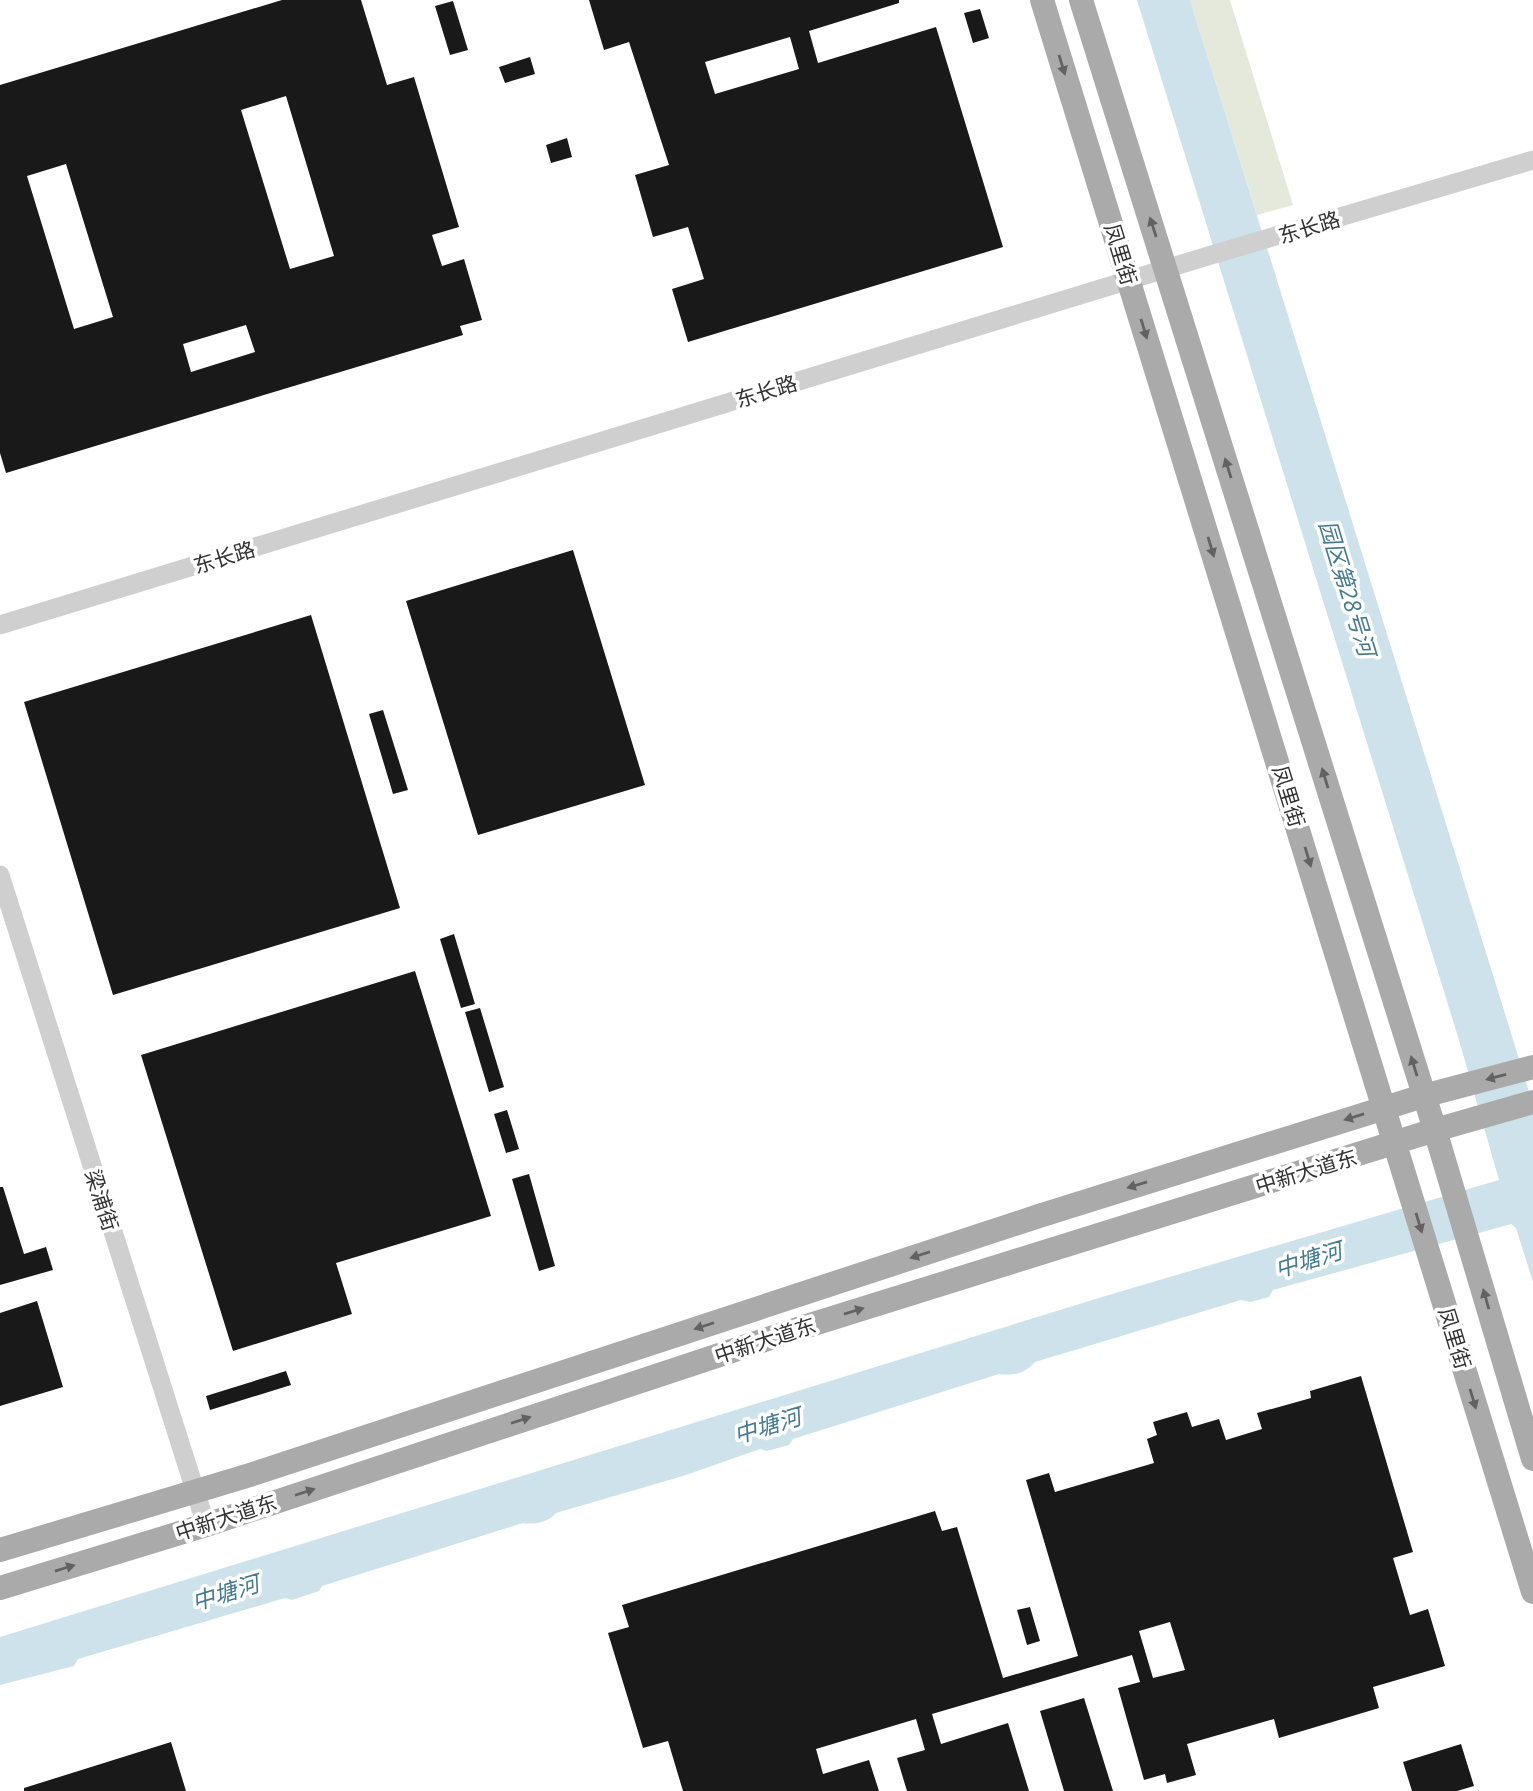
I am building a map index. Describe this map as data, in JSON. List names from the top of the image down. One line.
{"streets":{"main road":["凤里街","中新大道东"],"street":["东长路","梁浦街"]},"crossings":[["东长路","凤里街"],["凤里街","中新大道东"],["中新大道东","梁浦街"]],"water":["园区第28号河","中塘河"]}
